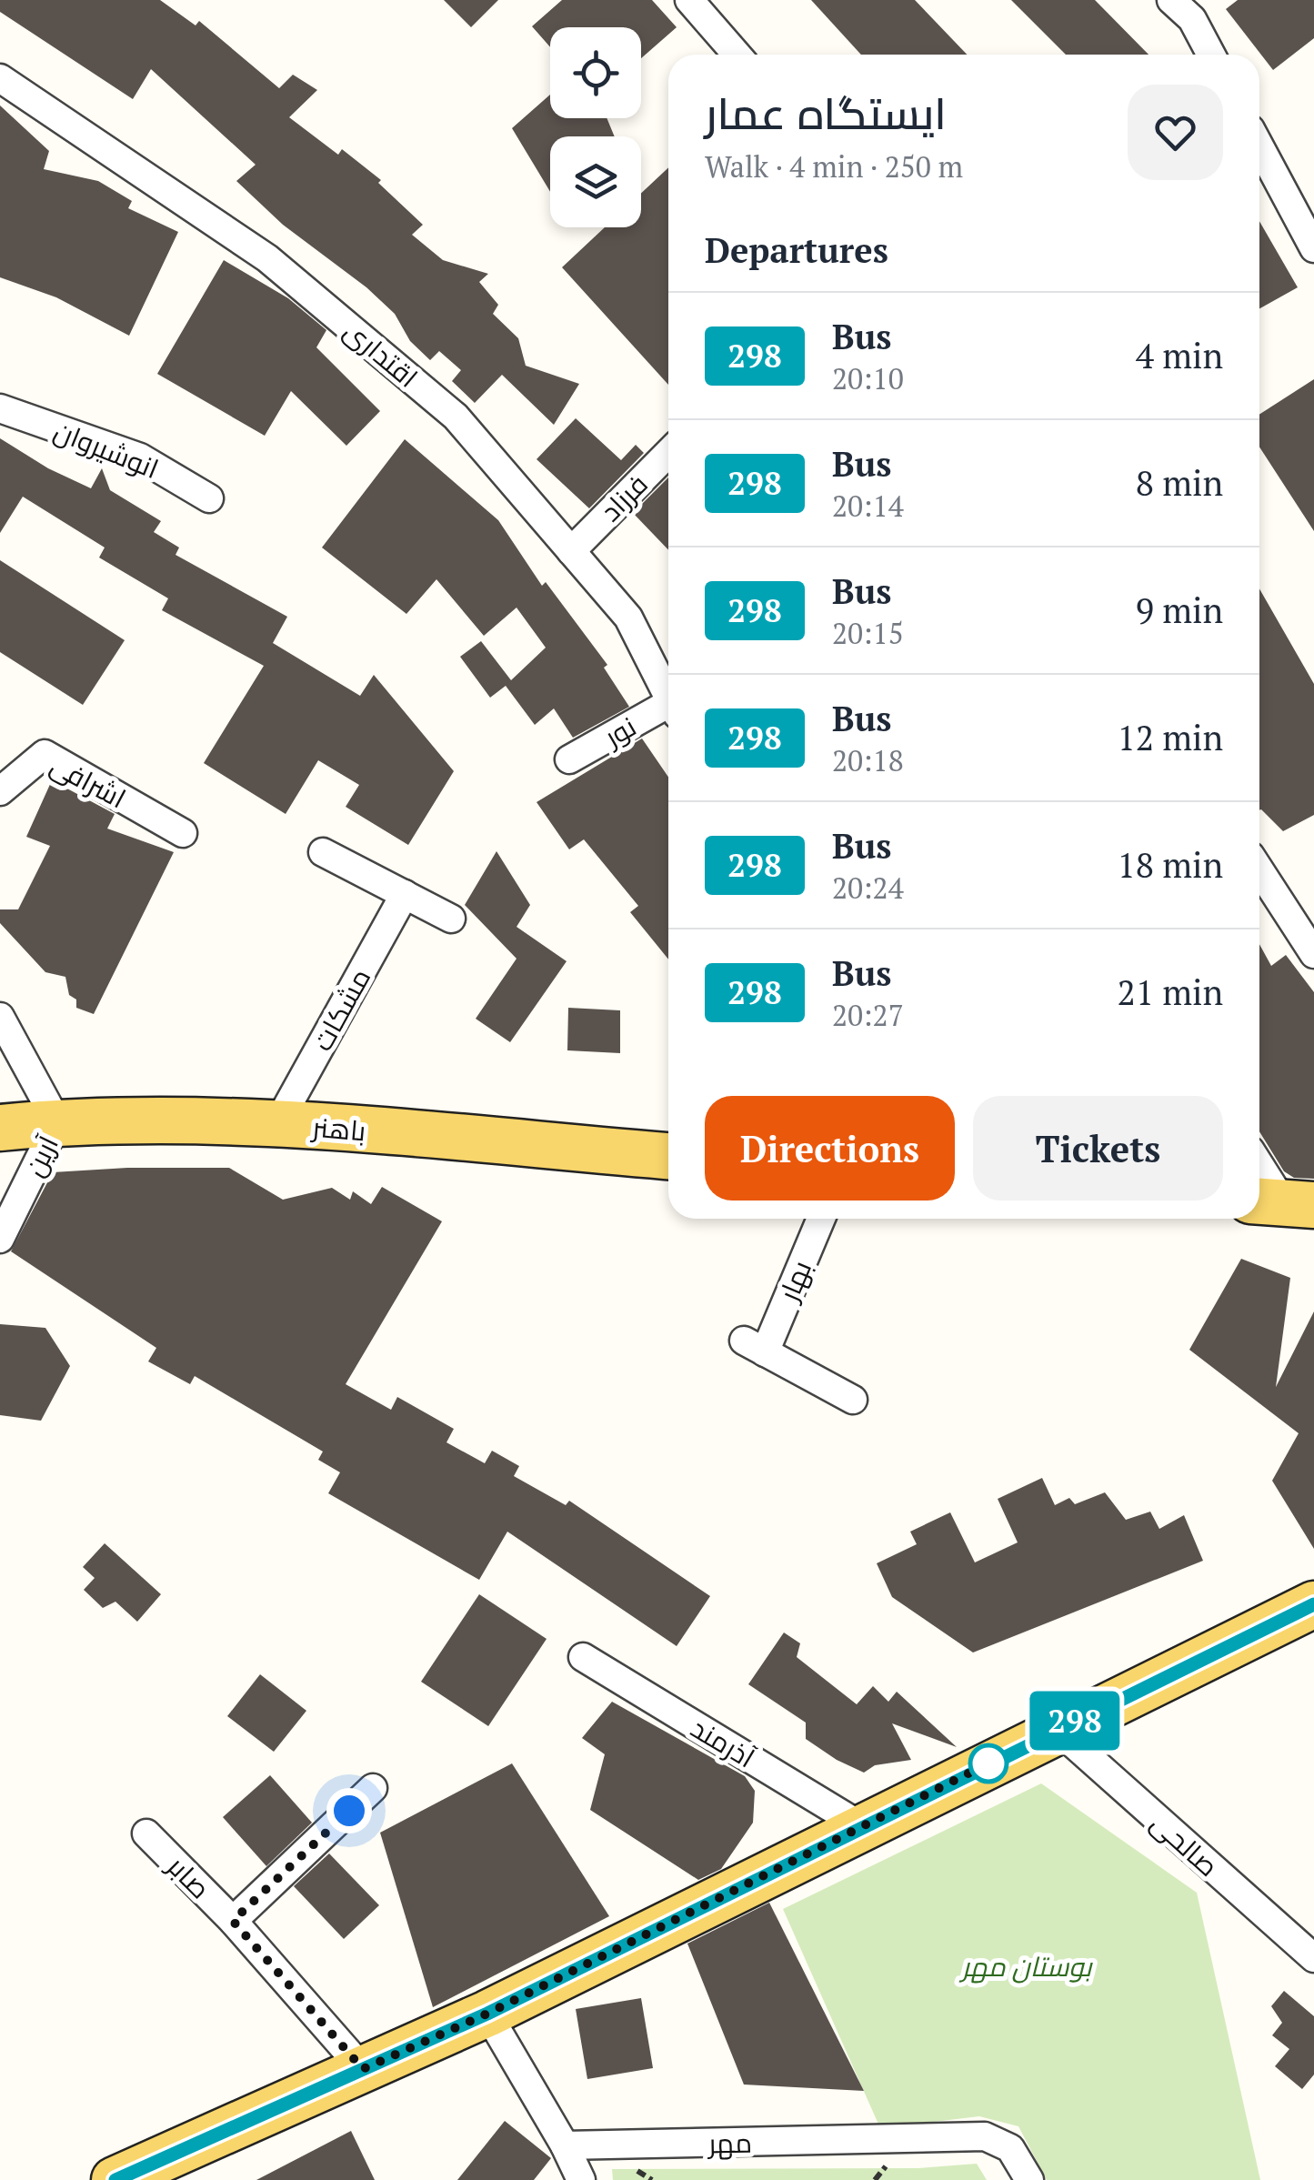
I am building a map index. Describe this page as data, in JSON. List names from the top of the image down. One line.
{"streets":{"main road":["باهنر"],"street":["اقتداری","انوشیروان","فرزاد","نور","اشرافی","مشکات","آرین","بهار","آذرمند","صالحی","صابر","مهر"]},"crossings":[["اقتداری","فرزاد"],["مشکات","باهنر"],["باهنر","آرین"]],"parks":["بوستان مهر"],"lines":["bus line 298"],"page":{"on_map":"298","heading":[["ایستگاه عمار","Walk · 4 min · 250 m"],"Departures"],"list":[{"mark":"298","name":"Bus","note":"20:10","value":"4 min"},{"mark":"298","name":"Bus","note":"20:14","value":"8 min"},{"mark":"298","name":"Bus","note":"20:15","value":"9 min"},{"mark":"298","name":"Bus","note":"20:18","value":"12 min"},{"mark":"298","name":"Bus","note":"20:24","value":"18 min"},{"mark":"298","name":"Bus","note":"20:27","value":"21 min"}],"buttons":["Directions","Tickets"]}}
